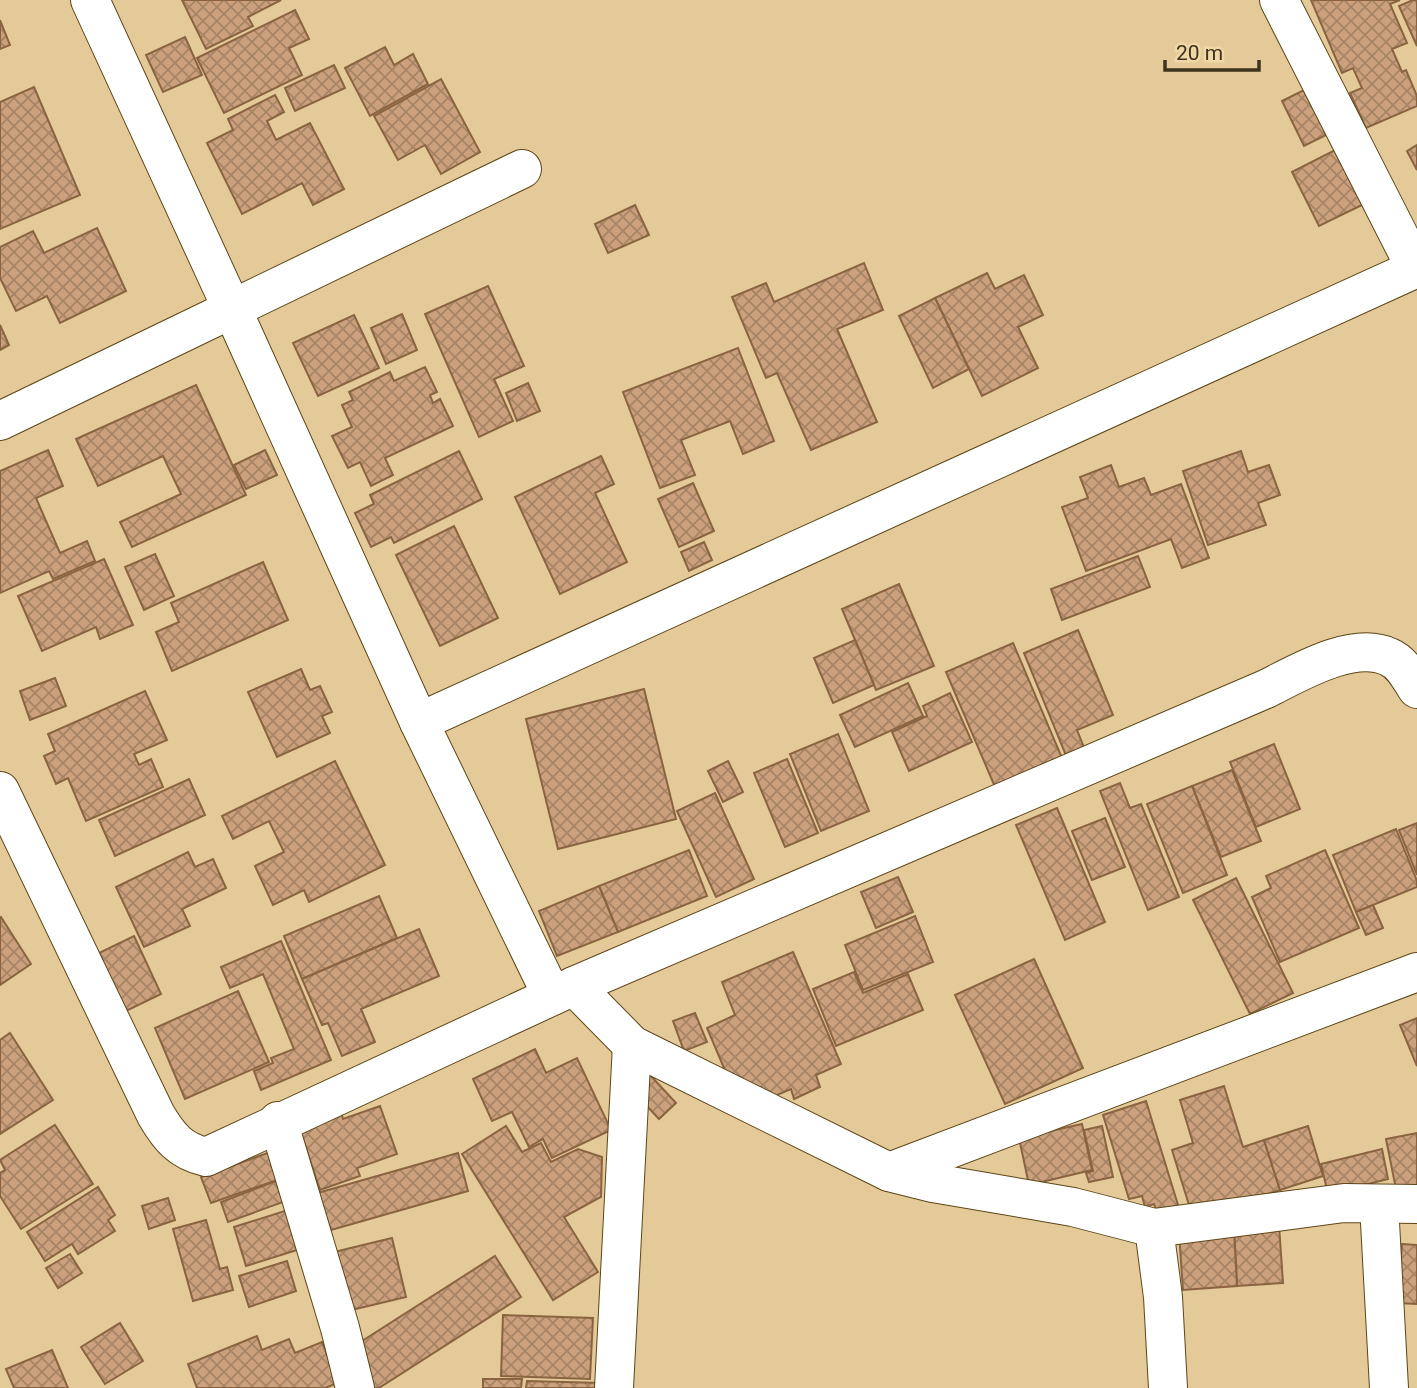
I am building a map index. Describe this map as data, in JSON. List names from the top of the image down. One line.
{"scale_bar":"20 m"}
